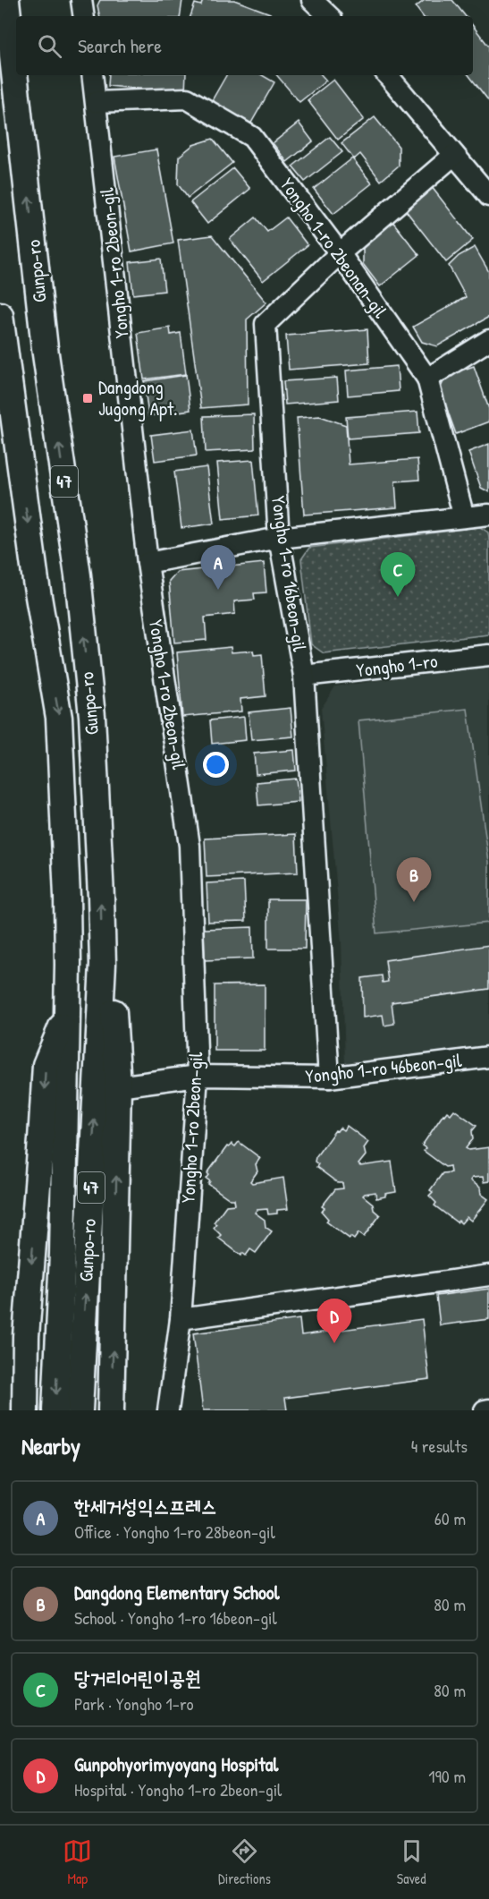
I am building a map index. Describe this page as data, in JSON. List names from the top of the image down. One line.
{"streets":{"main road":["Gunpo-ro","47"],"street":["Yongho 1-ro 2beonan-gil","Yongho 1-ro 2beon-gil","Yongho 1-ro 16beon-gil","Yongho 1-ro","Yongho 1-ro 46beon-gil"]},"crossings":[["Yongho 1-ro 2beonan-gil","Yongho 1-ro 2beon-gil"],["Yongho 1-ro 2beonan-gil","Yongho 1-ro 16beon-gil"],["Yongho 1-ro 2beon-gil","Yongho 1-ro 46beon-gil"],["Gunpo-ro","47"],["Yongho 1-ro 16beon-gil","Yongho 1-ro"],["Yongho 1-ro 16beon-gil","Yongho 1-ro 46beon-gil"]],"places":{"transit":["Dangdong Jugong Apt."]},"page":{"search":"Search here","pins":["A","C","B","D"],"heading":["Nearby","4 results"],"list":[{"mark":"A","name":"한세거성익스프레스","note":"Office · Yongho 1-ro 28beon-gil","value":"60 m"},{"mark":"B","name":"Dangdong Elementary School","note":"School · Yongho 1-ro 16beon-gil","value":"80 m"},{"mark":"C","name":"당거리어린이공원","note":"Park · Yongho 1-ro","value":"80 m"},{"mark":"D","name":"Gunpohyorimyoyang Hospital","note":"Hospital · Yongho 1-ro 2beon-gil","value":"190 m"}],"nav":["Map","Directions","Saved"]}}
